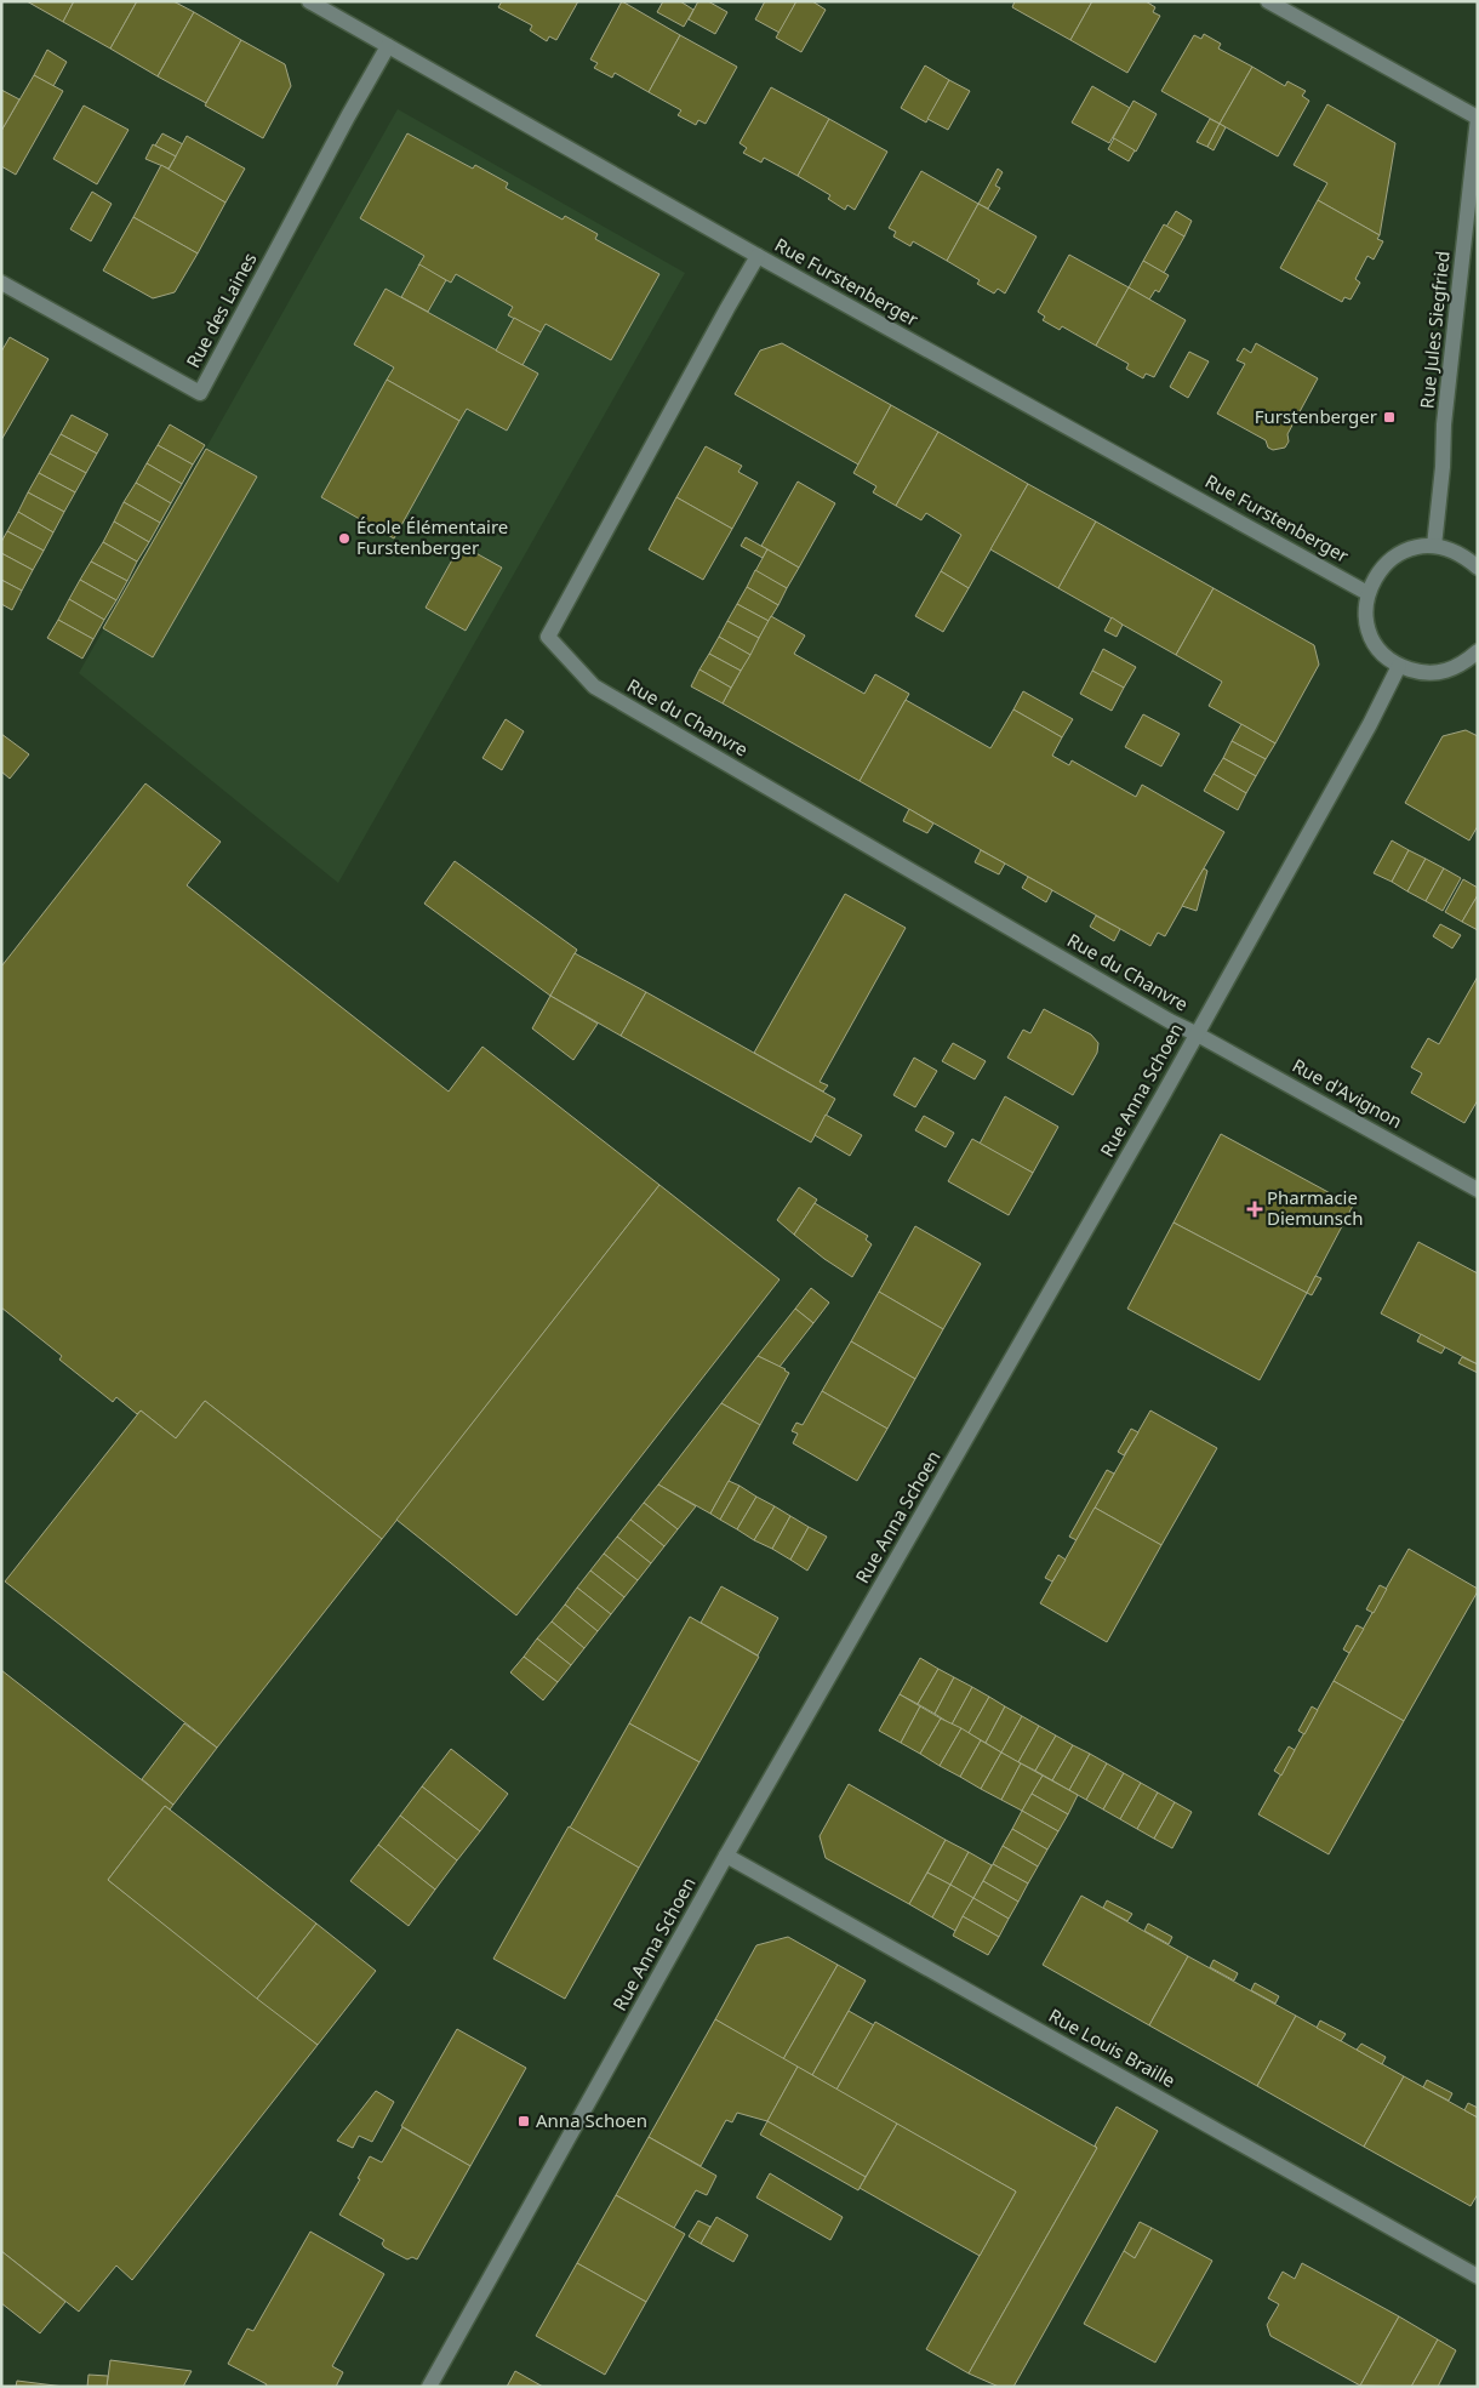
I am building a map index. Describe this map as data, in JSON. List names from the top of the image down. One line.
{"streets":{"street":["Rue Furstenberger","Rue des Laines","Rue Jules Siegfried","Rue du Chanvre","Rue Anna Schoen","Rue d'Avignon","Rue Louis Braille"]},"crossings":[["Rue Furstenberger","Rue des Laines"],["Rue Furstenberger","Rue du Chanvre"],["Rue du Chanvre","Rue Anna Schoen"],["Rue du Chanvre","Rue d'Avignon"],["Rue Anna Schoen","Rue d'Avignon"],["Rue Anna Schoen","Rue Louis Braille"]],"places":{"transit":["Furstenberger","Anna Schoen"],"other":["École Élémentaire Furstenberger"],"health":["Pharmacie Diemunsch"]}}
